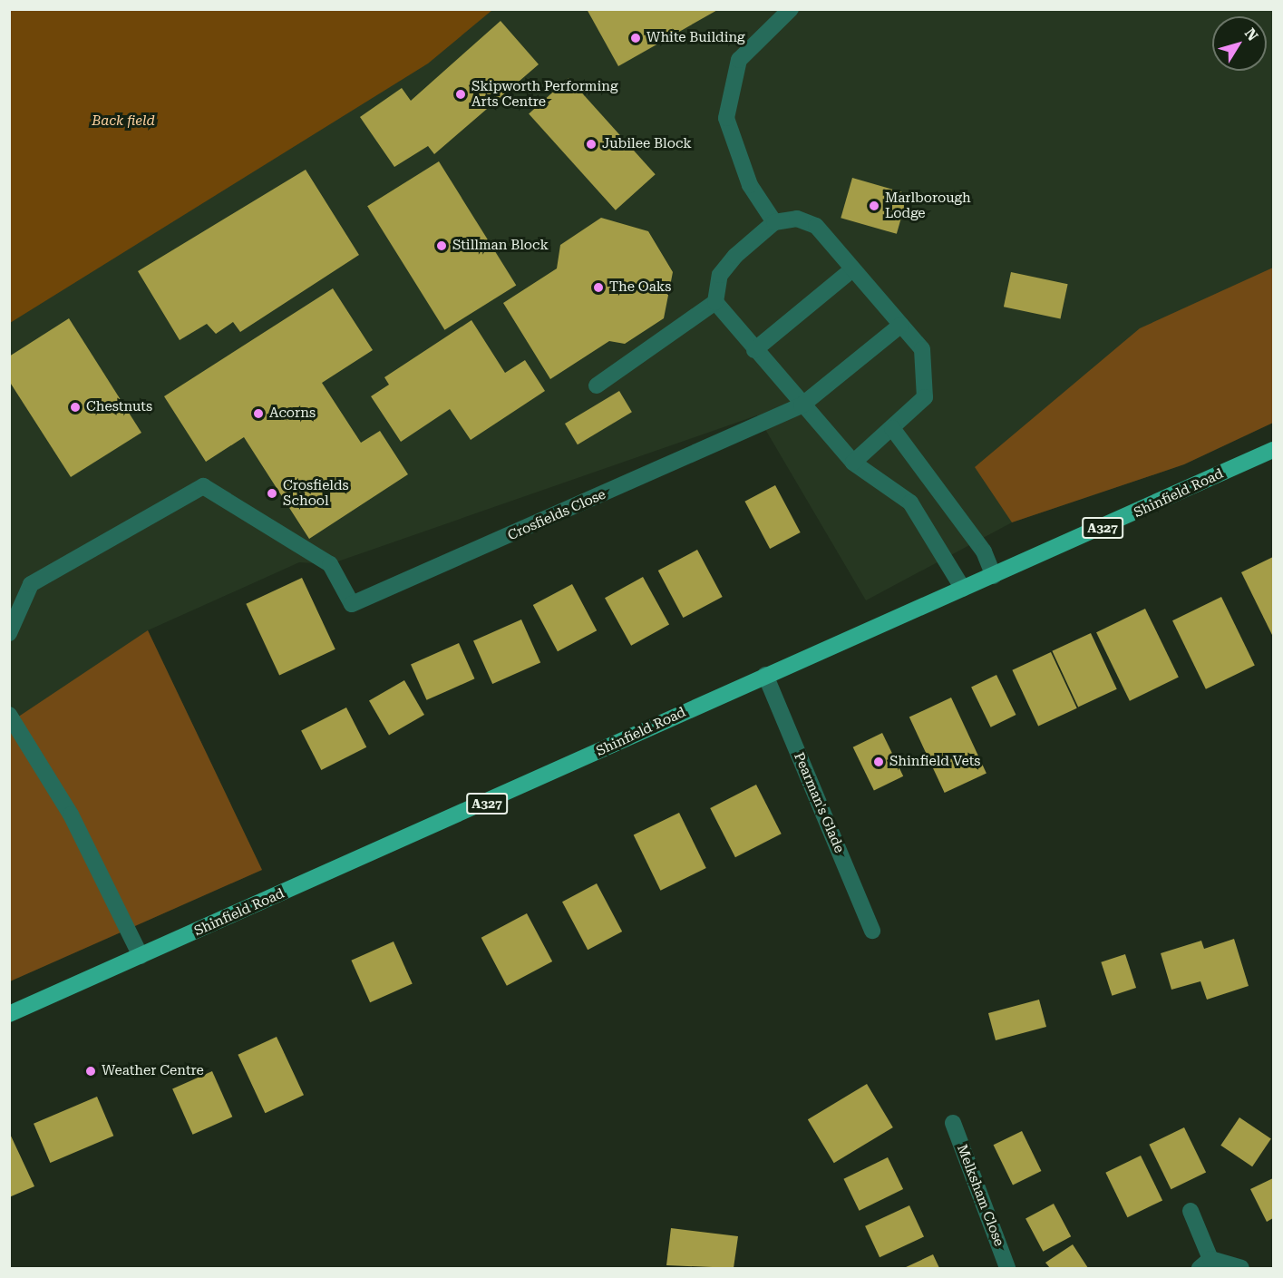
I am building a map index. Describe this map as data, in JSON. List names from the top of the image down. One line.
{"streets":{"main road":["Shinfield Road","A327"],"street":["Crosfields Close","Pearman's Glade","Melksham Close"]},"crossings":[["Shinfield Road","Pearman's Glade"]],"parks":["Back field"],"places":["White Building","Skipworth Performing Arts Centre","Jubilee Block","Marlborough Lodge","Stillman Block","The Oaks","Chestnuts","Acorns","Crosfields School","Shinfield Vets","Weather Centre"],"north":"top right"}
